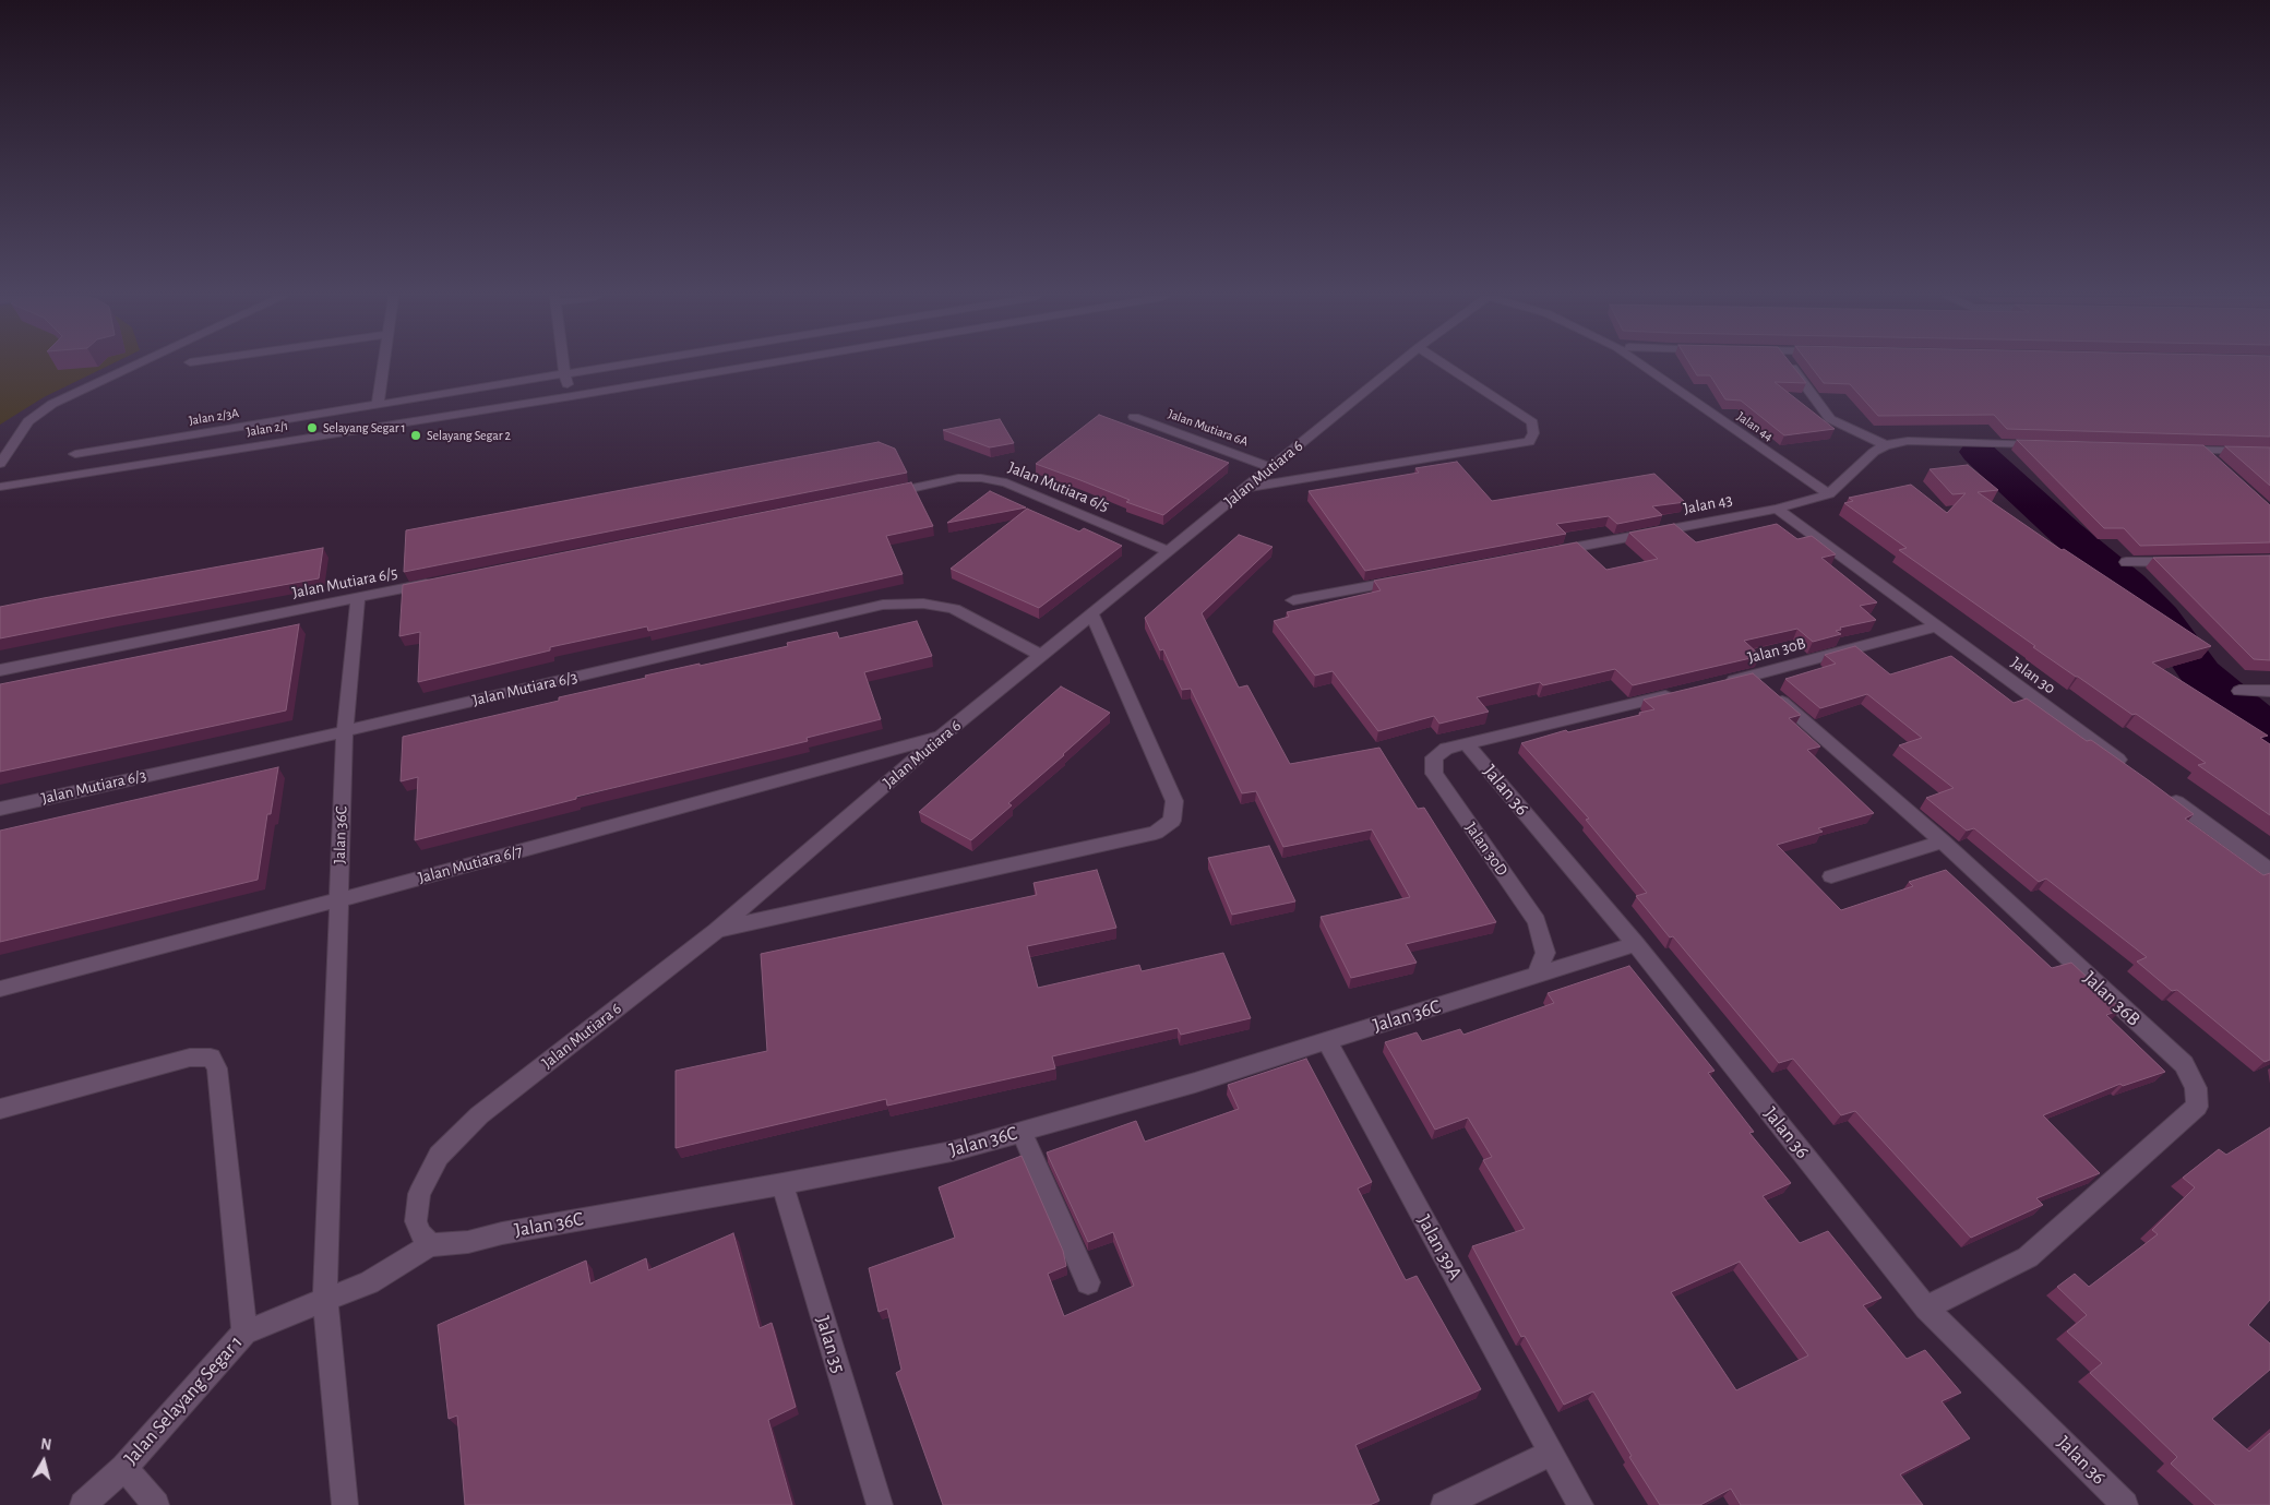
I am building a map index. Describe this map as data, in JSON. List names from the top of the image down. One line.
{"streets":{"street":["Jalan 2/3A","Jalan 44","Jalan Mutiara 6A","Jalan 2/1","Jalan Mutiara 6","Jalan Mutiara 6/5","Jalan 43","Jalan 30B","Jalan 30","Jalan Mutiara 6/3","Jalan 36","Jalan 36C","Jalan 30D","Jalan Mutiara 6/7","Jalan 36B","Jalan 39A","Jalan 35","Jalan Selayang Segar 1"]},"crossings":[["Jalan 44","Jalan 43"],["Jalan Mutiara 6A","Jalan Mutiara 6"],["Jalan Mutiara 6","Jalan Mutiara 6/5"],["Jalan Mutiara 6","Jalan Mutiara 6/3"],["Jalan Mutiara 6","Jalan 36C"],["Jalan Mutiara 6","Jalan Mutiara 6/7"],["Jalan Mutiara 6/5","Jalan 36C"],["Jalan 43","Jalan 30"],["Jalan 30B","Jalan 30"],["Jalan 30B","Jalan 36B"],["Jalan Mutiara 6/3","Jalan 36C"],["Jalan 36","Jalan 36C"],["Jalan 36","Jalan 30D"],["Jalan 36","Jalan 36B"],["Jalan 36C","Jalan 30D"],["Jalan 36C","Jalan Mutiara 6/7"],["Jalan 36C","Jalan 39A"],["Jalan 36C","Jalan 35"],["Jalan 36C","Jalan Selayang Segar 1"]],"places":["Selayang Segar 1","Selayang Segar 2"],"north":"top"}
